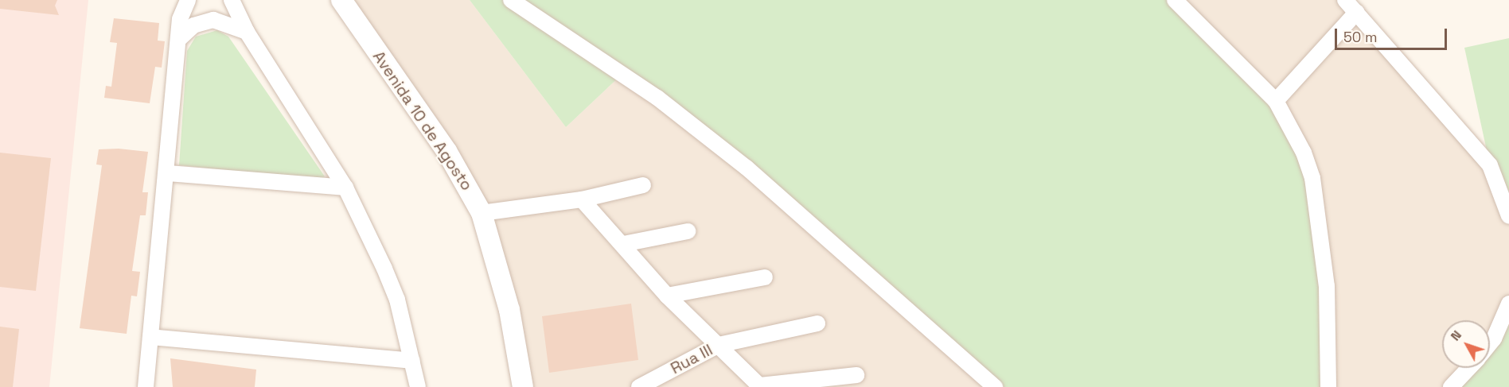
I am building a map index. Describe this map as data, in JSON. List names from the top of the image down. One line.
{"streets":{"street":["Avenida 10 de Agosto","Rua III"]},"scale_bar":"50 m","north":"top left"}
